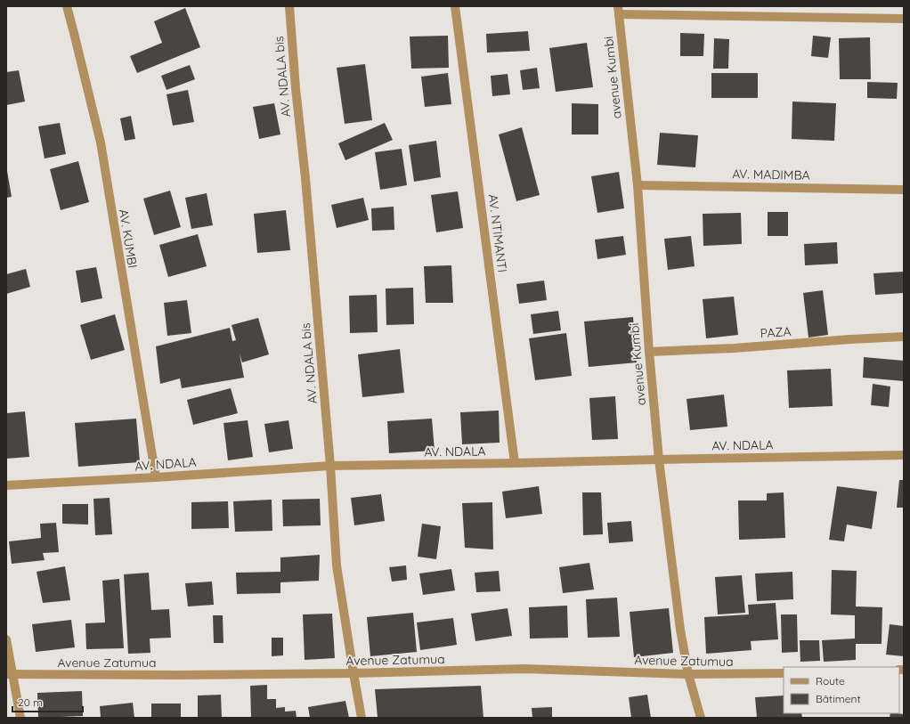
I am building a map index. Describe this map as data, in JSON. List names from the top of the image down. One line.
{"streets":{"street":["AV. NDALA bis","avenue Kumbi","AV. MADIMBA","AV. NTIMANTI","AV. KUMBI","PAZA","AV. NDALA","Avenue Zatumua"]},"crossings":[["AV. NDALA bis","AV. NDALA"],["AV. NDALA bis","Avenue Zatumua"],["avenue Kumbi","AV. MADIMBA"],["avenue Kumbi","PAZA"],["avenue Kumbi","AV. NDALA"],["avenue Kumbi","Avenue Zatumua"],["AV. NTIMANTI","AV. NDALA"],["AV. KUMBI","AV. NDALA"]],"legend":["Route","Bâtiment"],"scale_bar":"20 m"}
